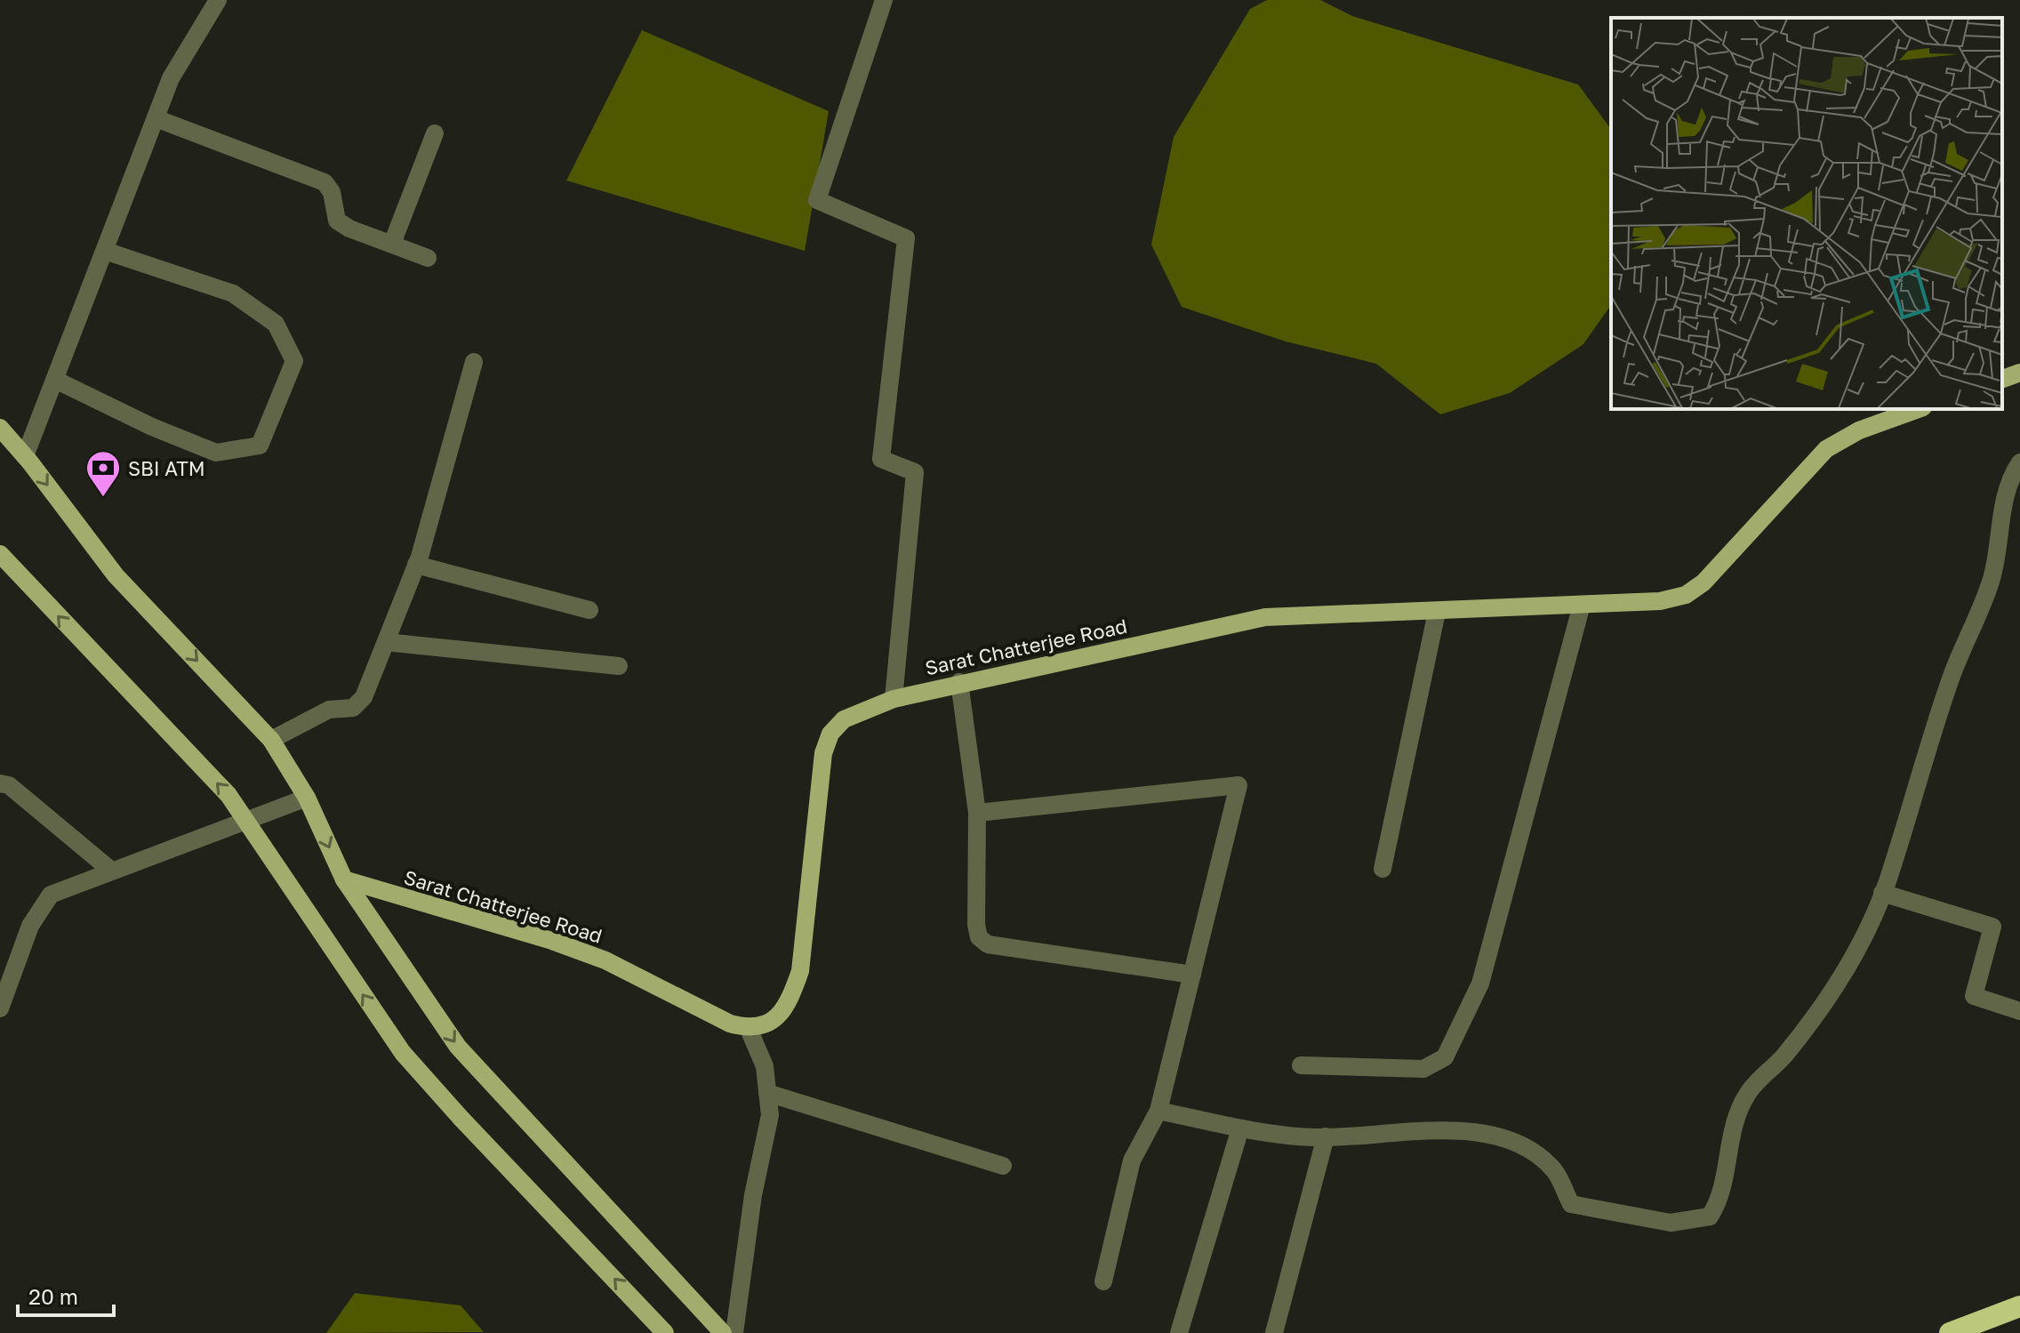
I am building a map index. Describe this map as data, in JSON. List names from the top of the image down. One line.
{"streets":{"main road":["Sarat Chatterjee Road"]},"places":{"bank":["SBI ATM"]},"scale_bar":"20 m"}
